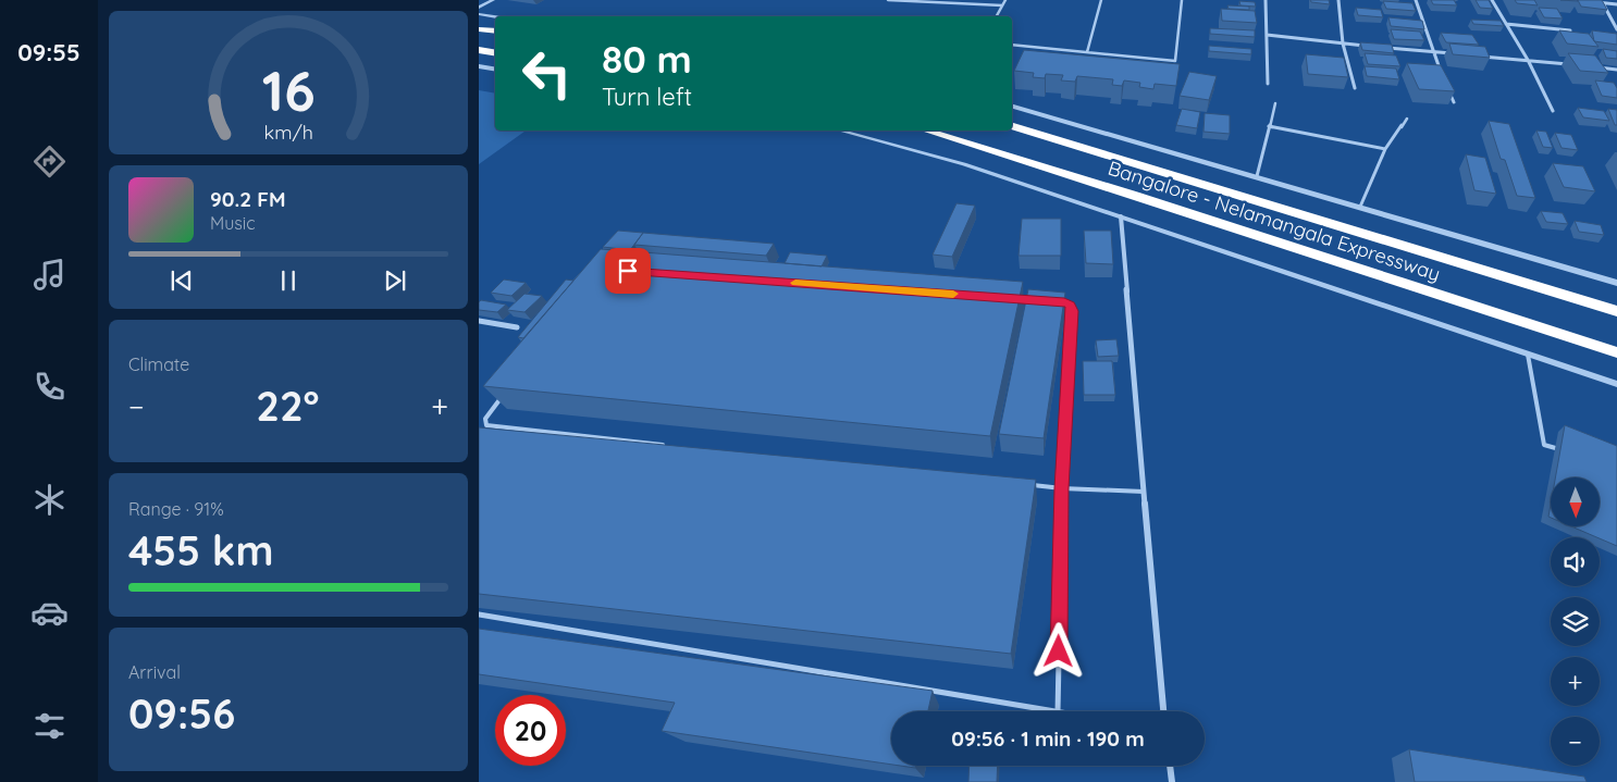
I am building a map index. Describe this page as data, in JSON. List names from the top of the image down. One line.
{"streets":{"highway":["Bangalore - Nelamangala Expressway"]},"north":"bottom","page":{"tabs":"09:55","turn":["80 m","Turn left"],"song":["90.2 FM","Music"],"tile":["Climate",["Range · 91%","455 km"],["Arrival","09:56"]],"heat":["−","22°","+"],"map_buttons":["+","−"],"limit":"20","trip":"09:56 · 1 min · 190 m","gauge":["16","km/h"]}}
